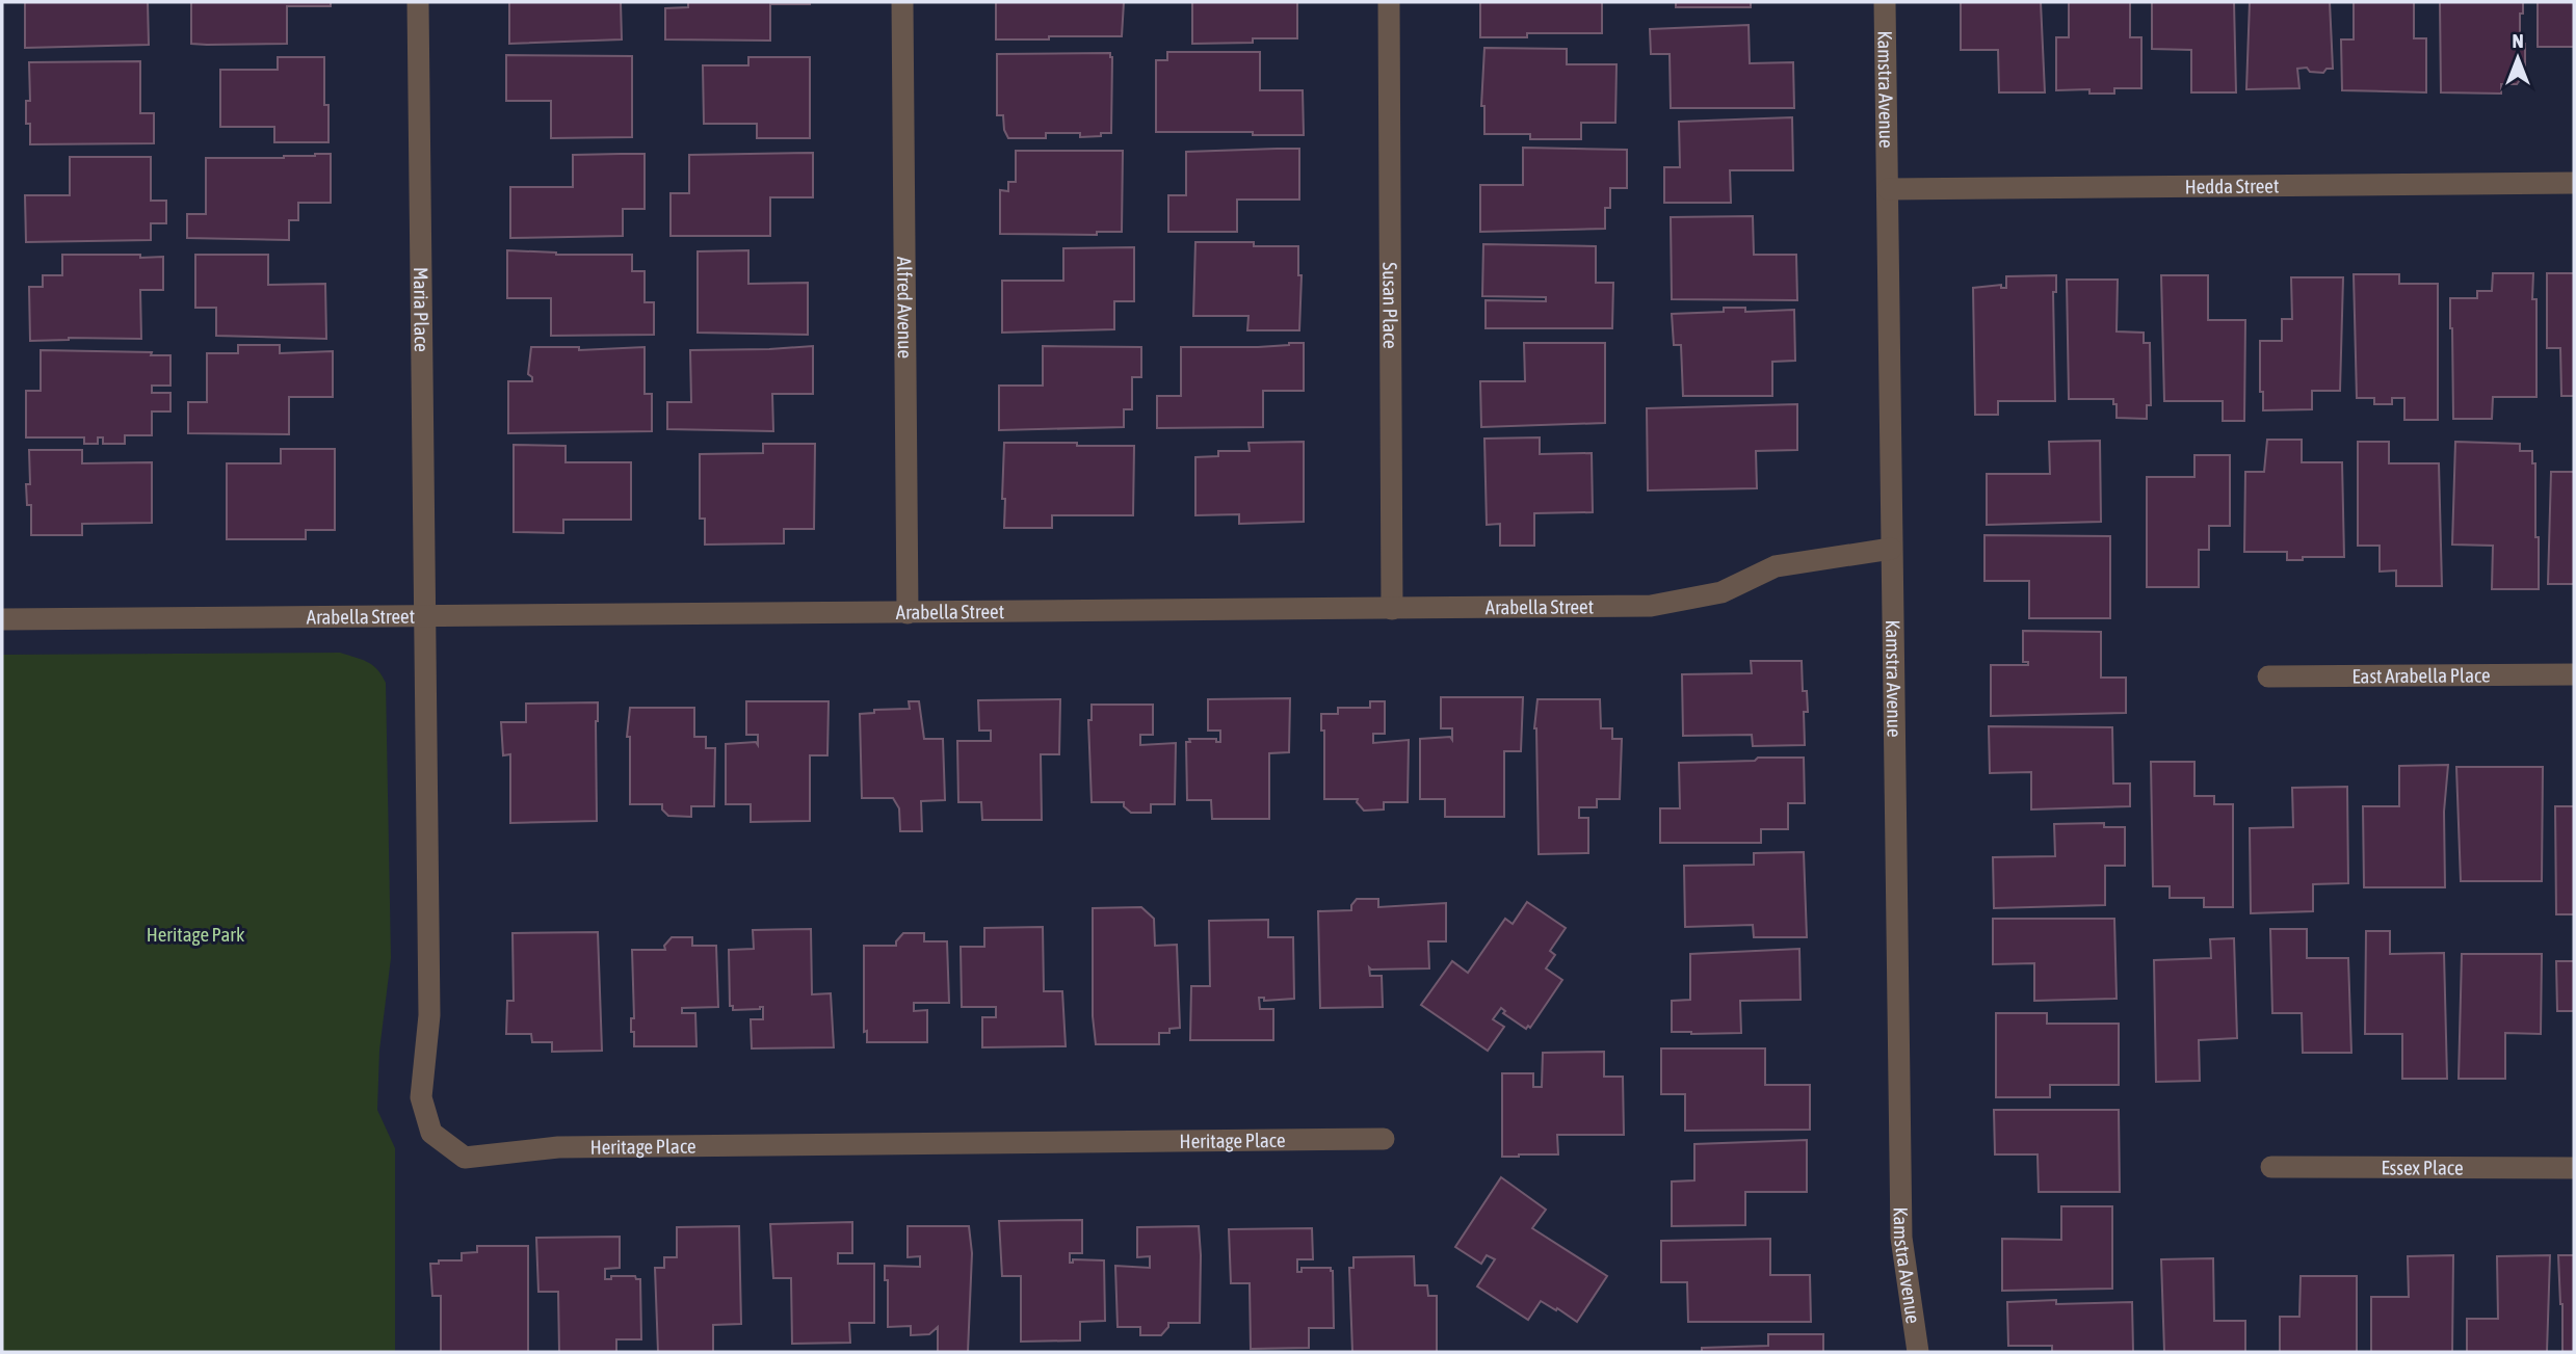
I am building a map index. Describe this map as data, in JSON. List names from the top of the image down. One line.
{"streets":{"street":["Kamstra Avenue","Hedda Street","Susan Place","Alfred Avenue","Maria Place","Arabella Street","East Arabella Place","Heritage Place","Essex Place"]},"crossings":[["Kamstra Avenue","Hedda Street"],["Kamstra Avenue","Arabella Street"],["Susan Place","Arabella Street"],["Alfred Avenue","Arabella Street"],["Maria Place","Arabella Street"],["Maria Place","Heritage Place"],["Arabella Street","Heritage Place"]],"parks":["Heritage Park"],"north":"top"}
